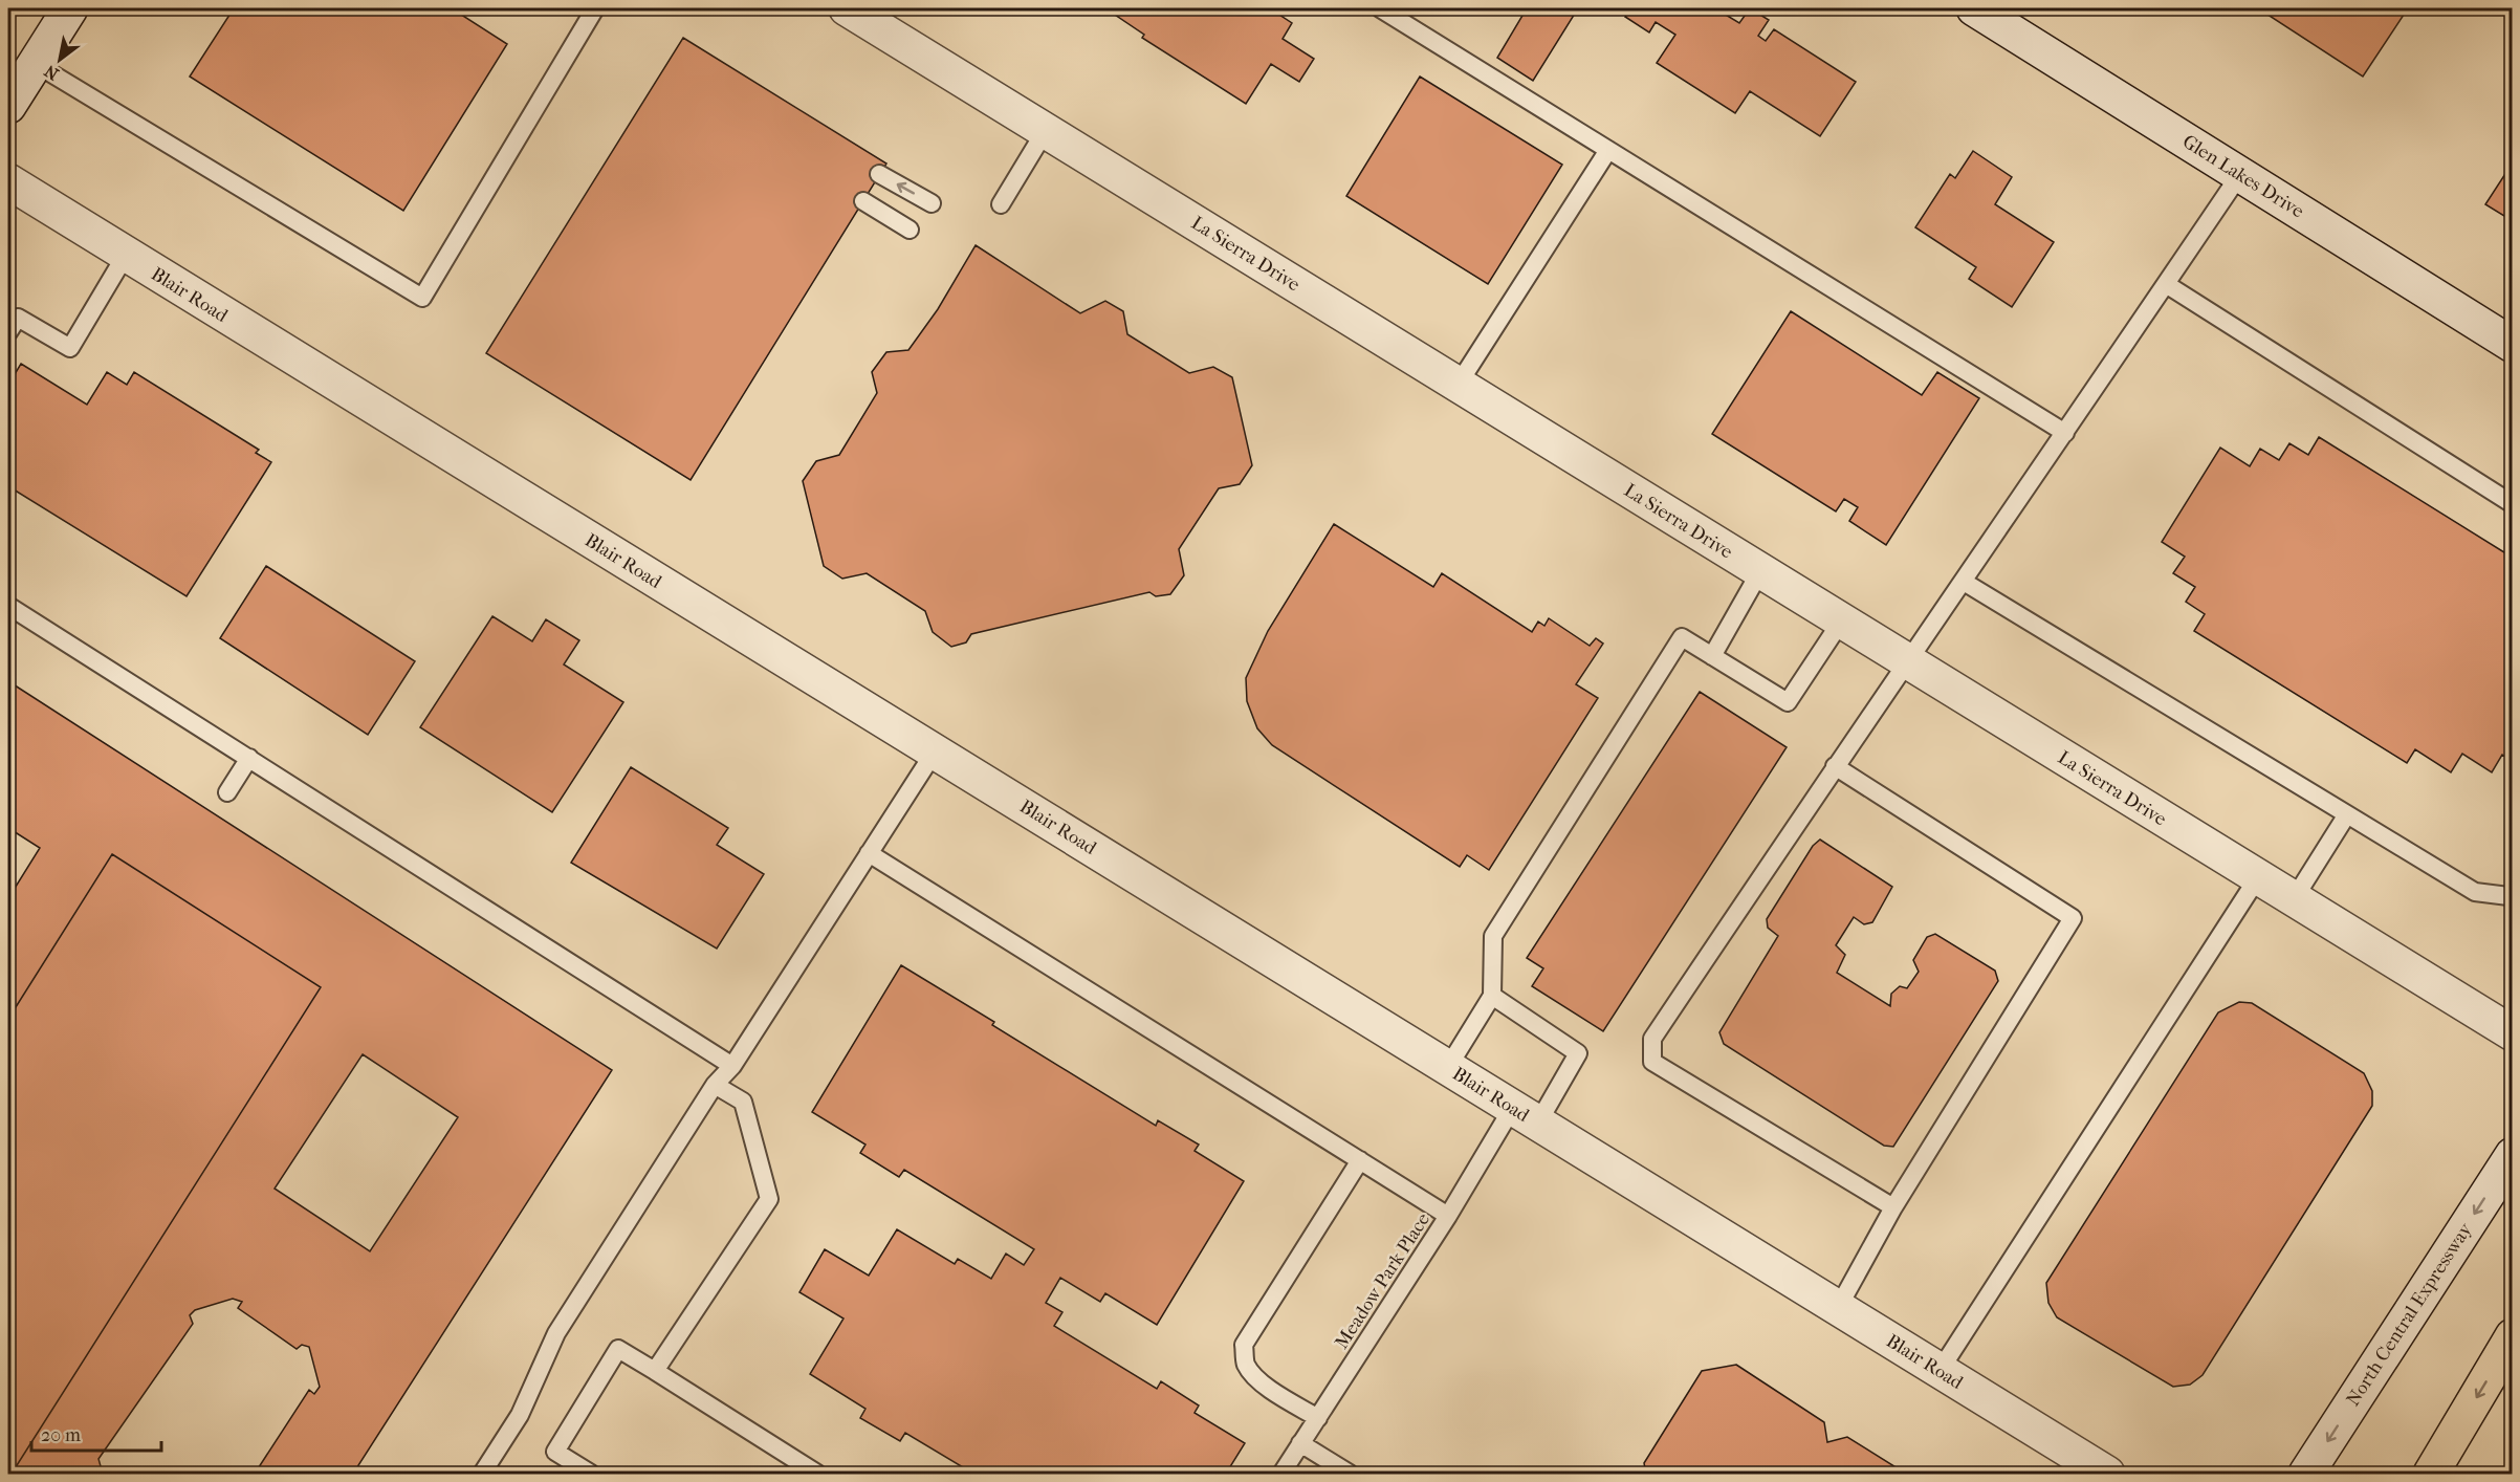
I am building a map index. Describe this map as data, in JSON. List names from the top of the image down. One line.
{"streets":{"street":["Glen Lakes Drive","La Sierra Drive","Blair Road","North Central Expressway"],"lane":["Meadow Park Place"]},"crossings":[["Blair Road","Meadow Park Place"]],"one_way":["North Central Expressway"],"scale_bar":"20 m","north":"bottom left"}
